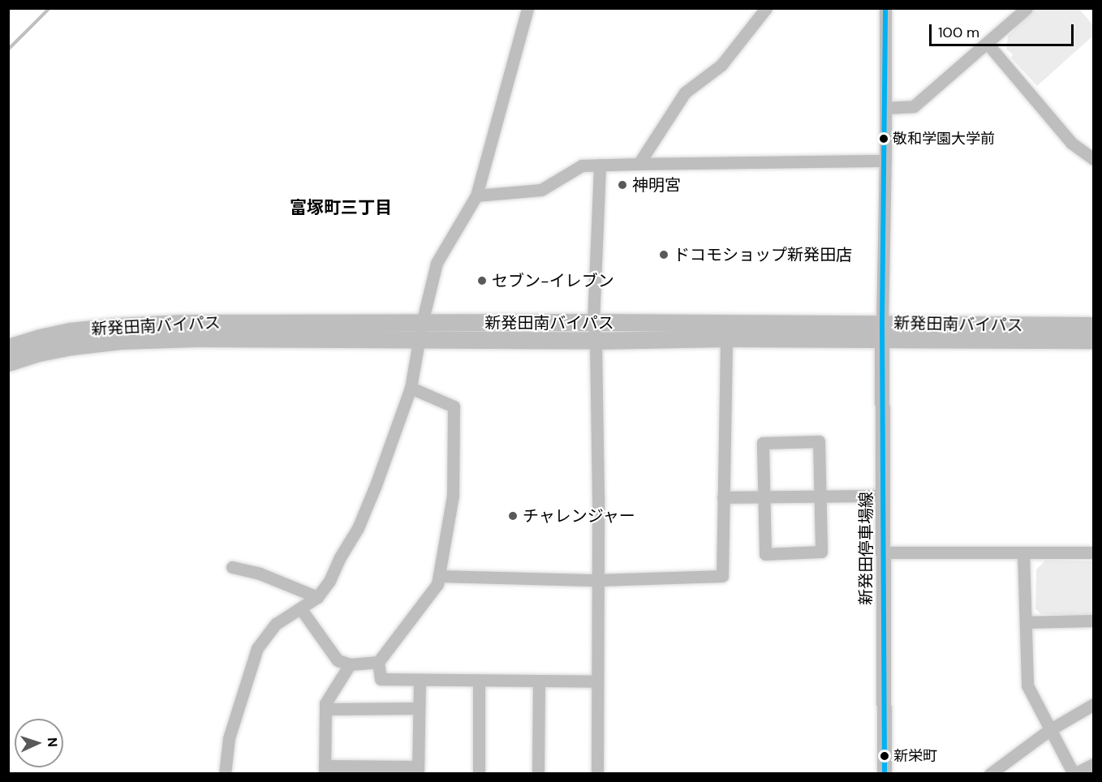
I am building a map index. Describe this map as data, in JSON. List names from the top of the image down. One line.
{"streets":{"highway":["新発田南バイパス"],"main road":["新発田停車場線"]},"crossings":[["新発田南バイパス","新発田停車場線"]],"districts":["富塚町三丁目"],"places":["敬和学園大学前","神明宮","ドコモショップ新発田店","セブン-イレブン","チャレンジャー","新栄町"],"scale_bar":"100 m","north":"right"}
